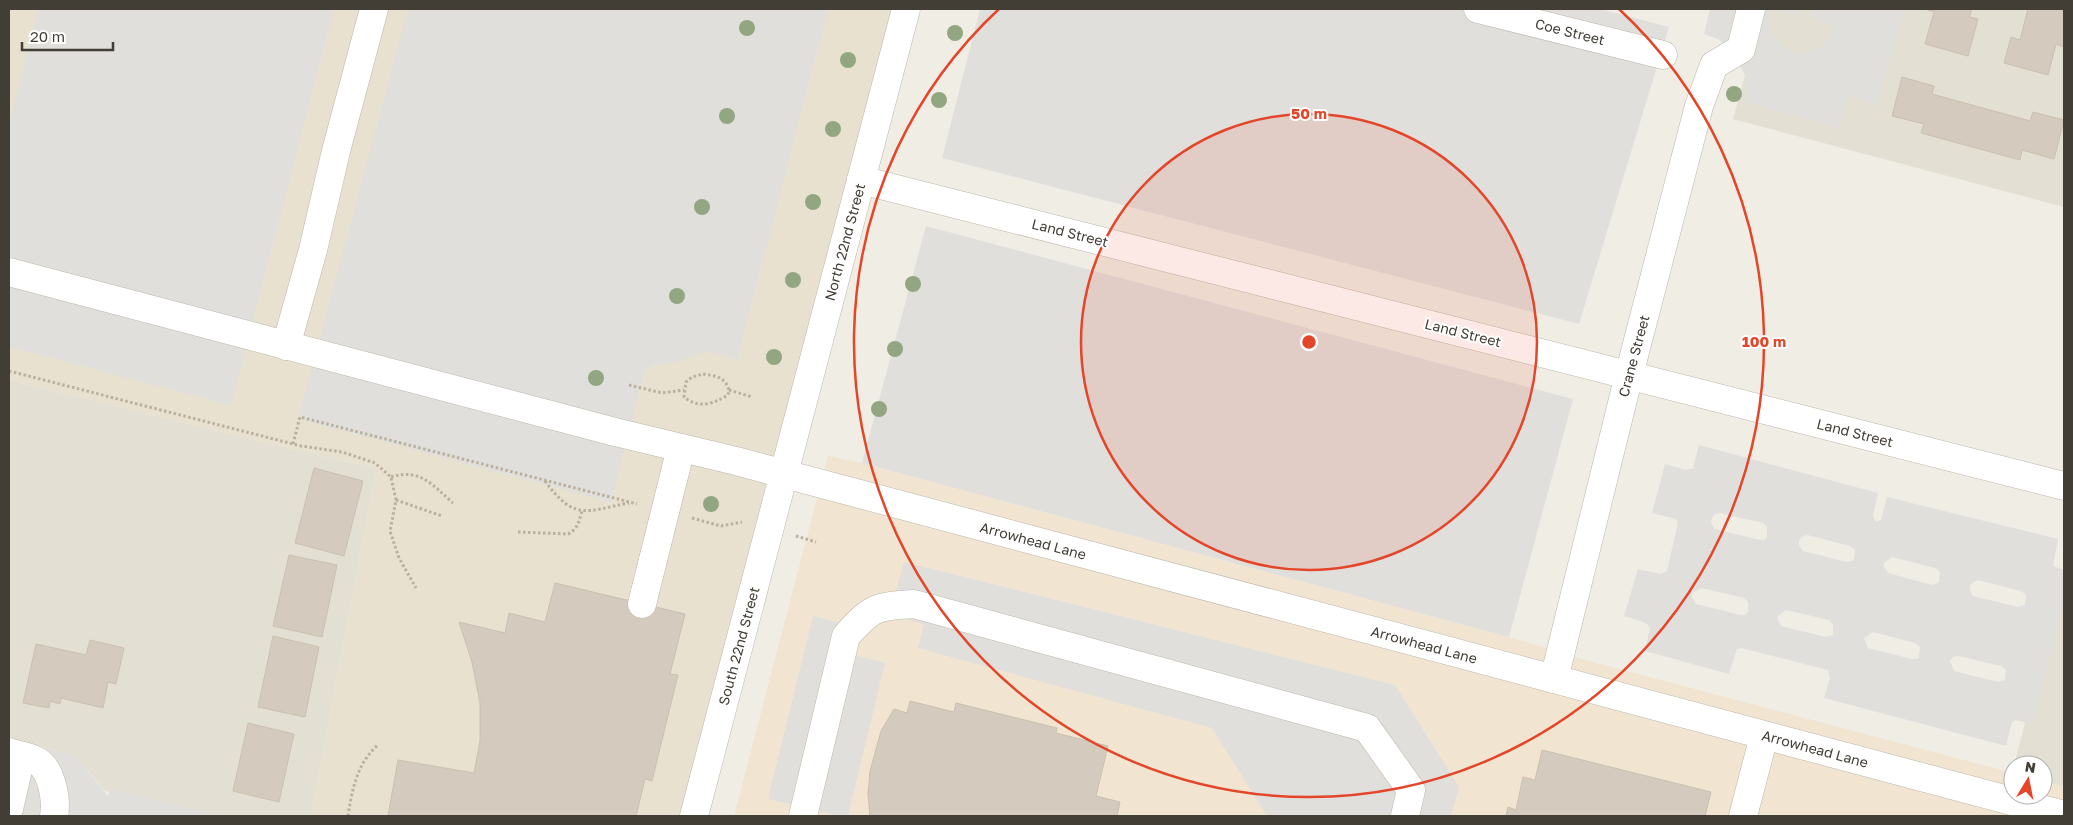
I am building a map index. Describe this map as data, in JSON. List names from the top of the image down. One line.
{"streets":{"street":["Coe Street","Land Street","North 22nd Street","Crane Street","Arrowhead Lane","South 22nd Street"]},"crossings":[["Land Street","North 22nd Street"],["Land Street","Crane Street"],["North 22nd Street","Arrowhead Lane"],["North 22nd Street","South 22nd Street"],["Crane Street","Arrowhead Lane"],["Arrowhead Lane","South 22nd Street"]],"scale_bar":"20 m","north":"top","rings":["50 m","100 m"]}
